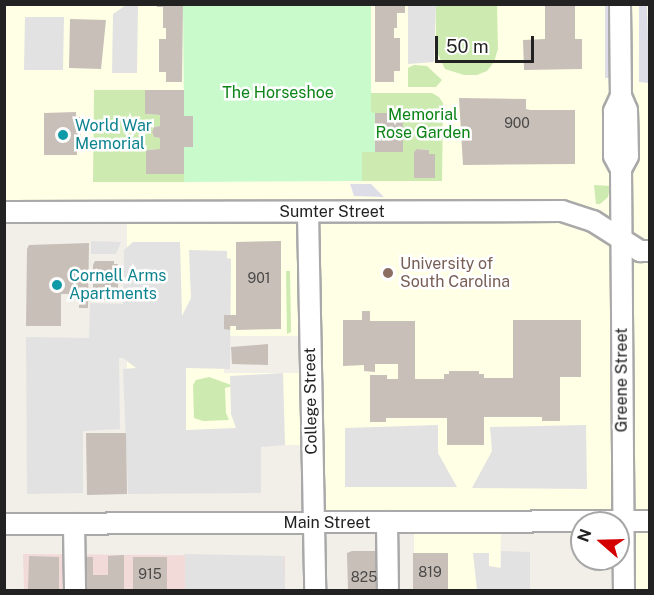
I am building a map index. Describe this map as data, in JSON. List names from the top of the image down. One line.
{"streets":{"street":["Sumter Street","Greene Street","College Street","Main Street"]},"crossings":[["Sumter Street","Greene Street"],["Sumter Street","College Street"],["College Street","Main Street"]],"parks":["The Horseshoe","Memorial Rose Garden"],"places":["World War Memorial","University of South Carolina","Cornell Arms Apartments"],"house_numbers":["900","901","819","915","825"],"scale_bar":"50 m","north":"left"}
